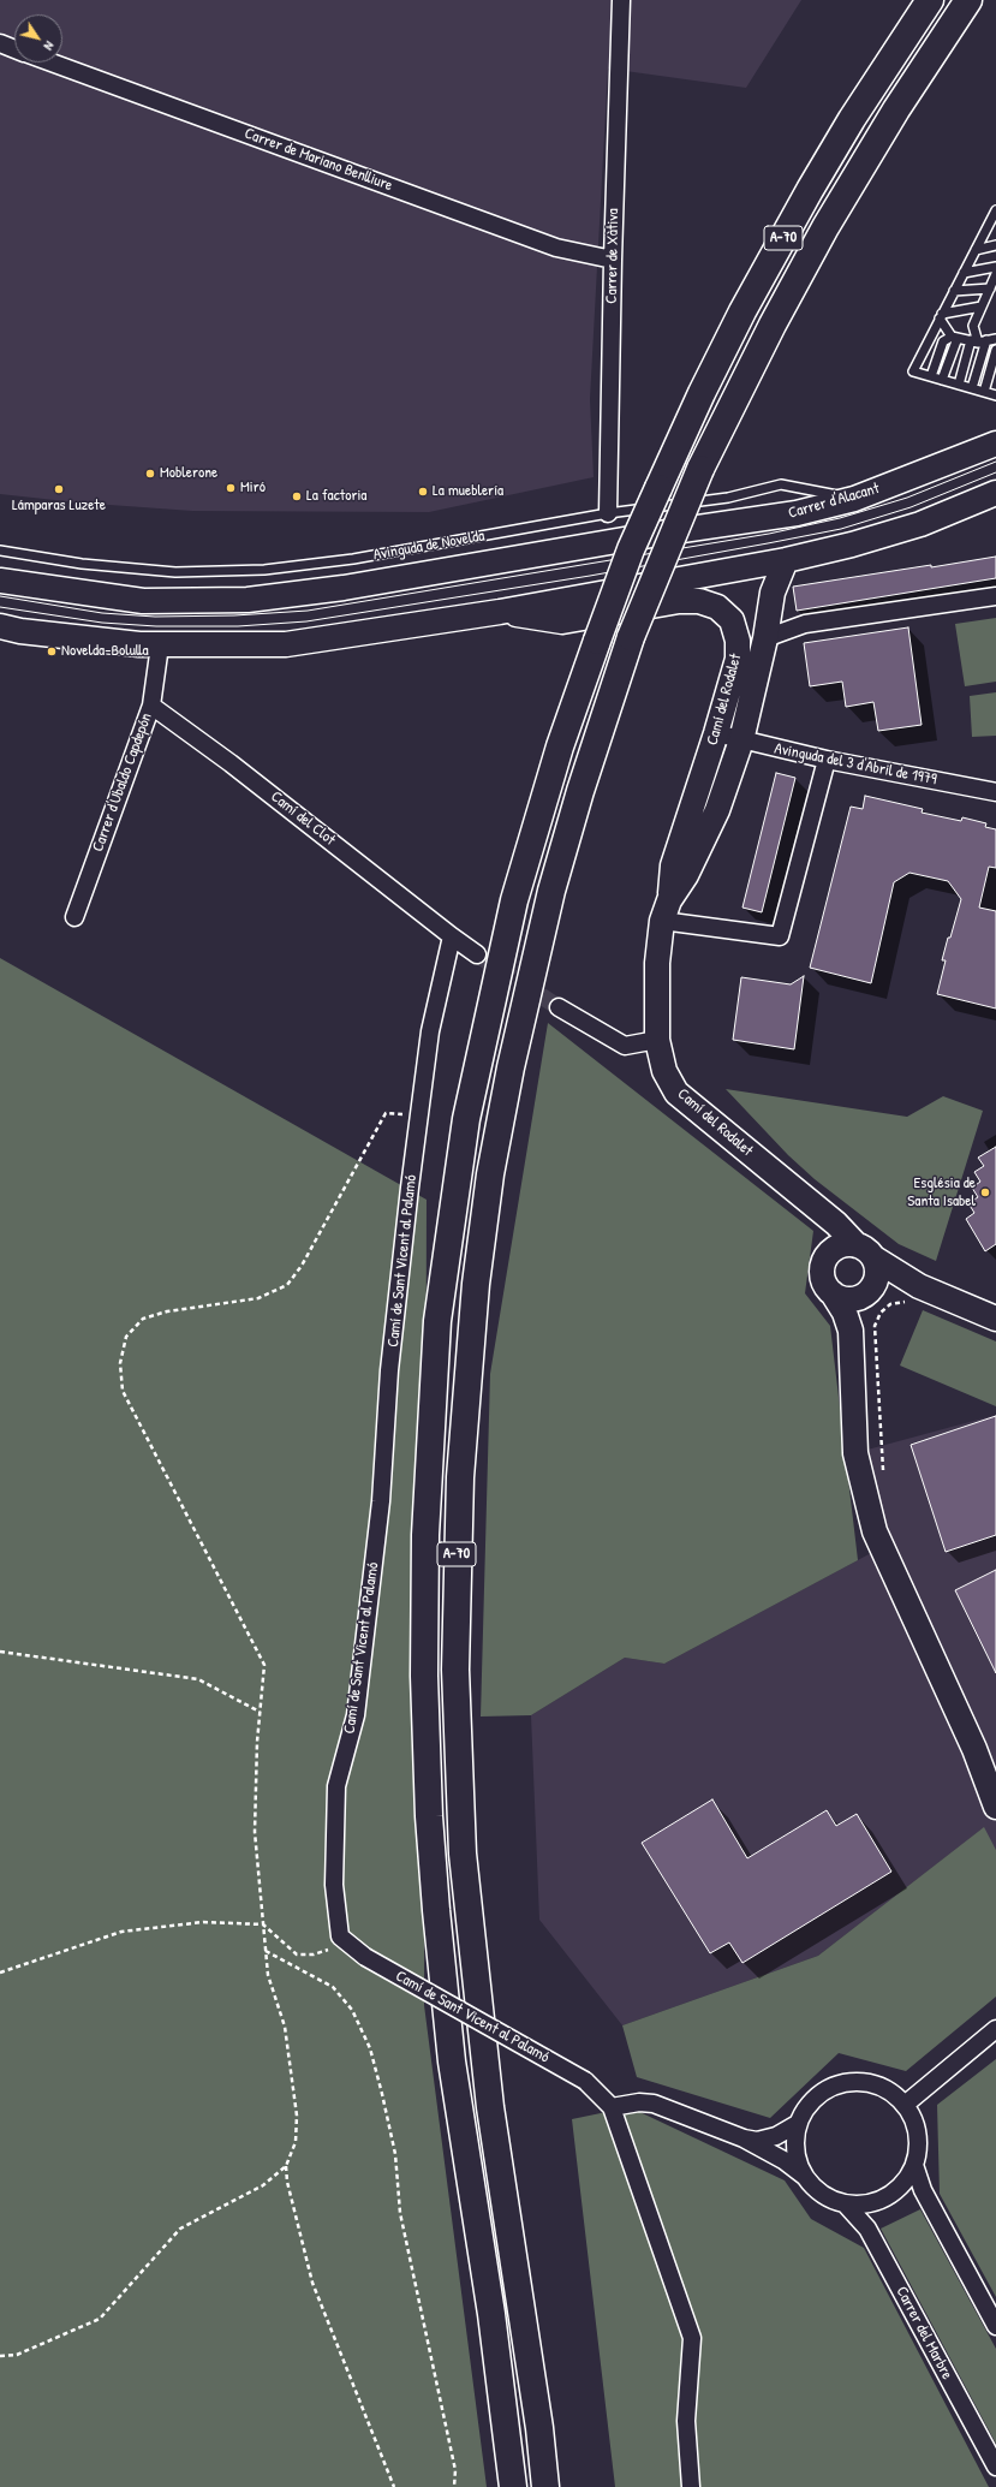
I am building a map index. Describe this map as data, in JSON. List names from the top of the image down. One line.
{"streets":{"highway":["A-70"],"street":["Carrer de Mariano Benlliure","Carrer de Xàtiva","Carrer d'Alacant","Avinguda de Novelda","Camí del Rodalet","Avinguda del 3 d'Abril de 1979","Carrer d'Ubaldo Capdepón","Camí del Clot","Camí de Sant Vicent al Palamó","Carrer del Marbre"]},"crossings":[["Carrer de Mariano Benlliure","Carrer de Xàtiva"],["Carrer de Xàtiva","Avinguda de Novelda"],["Carrer d'Alacant","Avinguda de Novelda"],["Camí del Rodalet","Avinguda del 3 d'Abril de 1979"],["Carrer d'Ubaldo Capdepón","Camí del Clot"],["Camí del Clot","Camí de Sant Vicent al Palamó"]],"places":["Moblerone","Miró","Lámparas Luzete","La mueblería","La factoria","Novelda-Bolulla","Església de Santa Isabel"],"north":"bottom right"}
